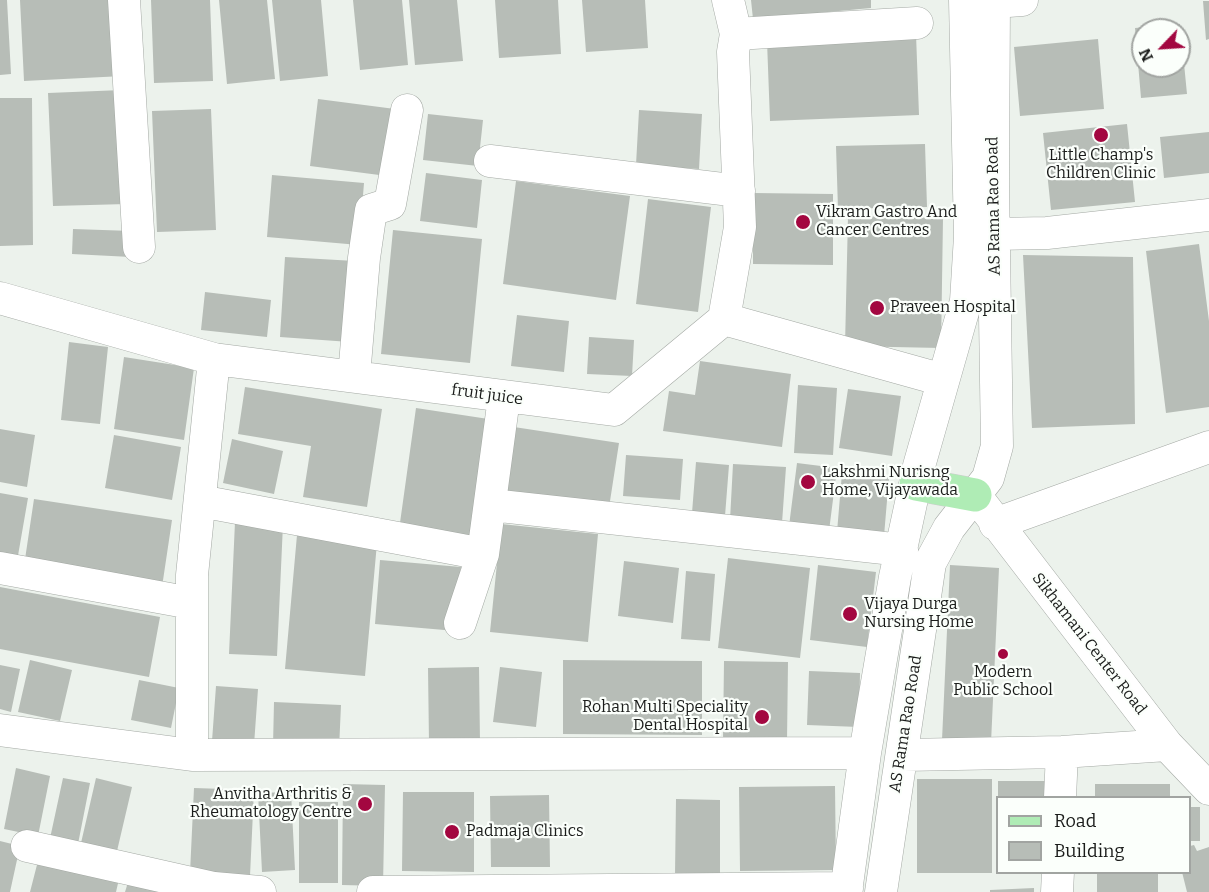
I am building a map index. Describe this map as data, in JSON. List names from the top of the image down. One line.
{"streets":{"street":["AS Rama Rao Road","fruit juice","Sikhamani Center Road"]},"crossings":[["AS Rama Rao Road","Sikhamani Center Road"]],"places":["Little Champ's Children Clinic","Vikram Gastro And Cancer Centres","Praveen Hospital","Lakshmi Nurisng Home, Vijayawada","Vijaya Durga Nursing Home","Modern Public School","Rohan Multi Speciality Dental Hospital","Anvitha Arthritis & Rheumatology Centre","Padmaja Clinics"],"legend":["Road","Building"],"north":"bottom left"}
